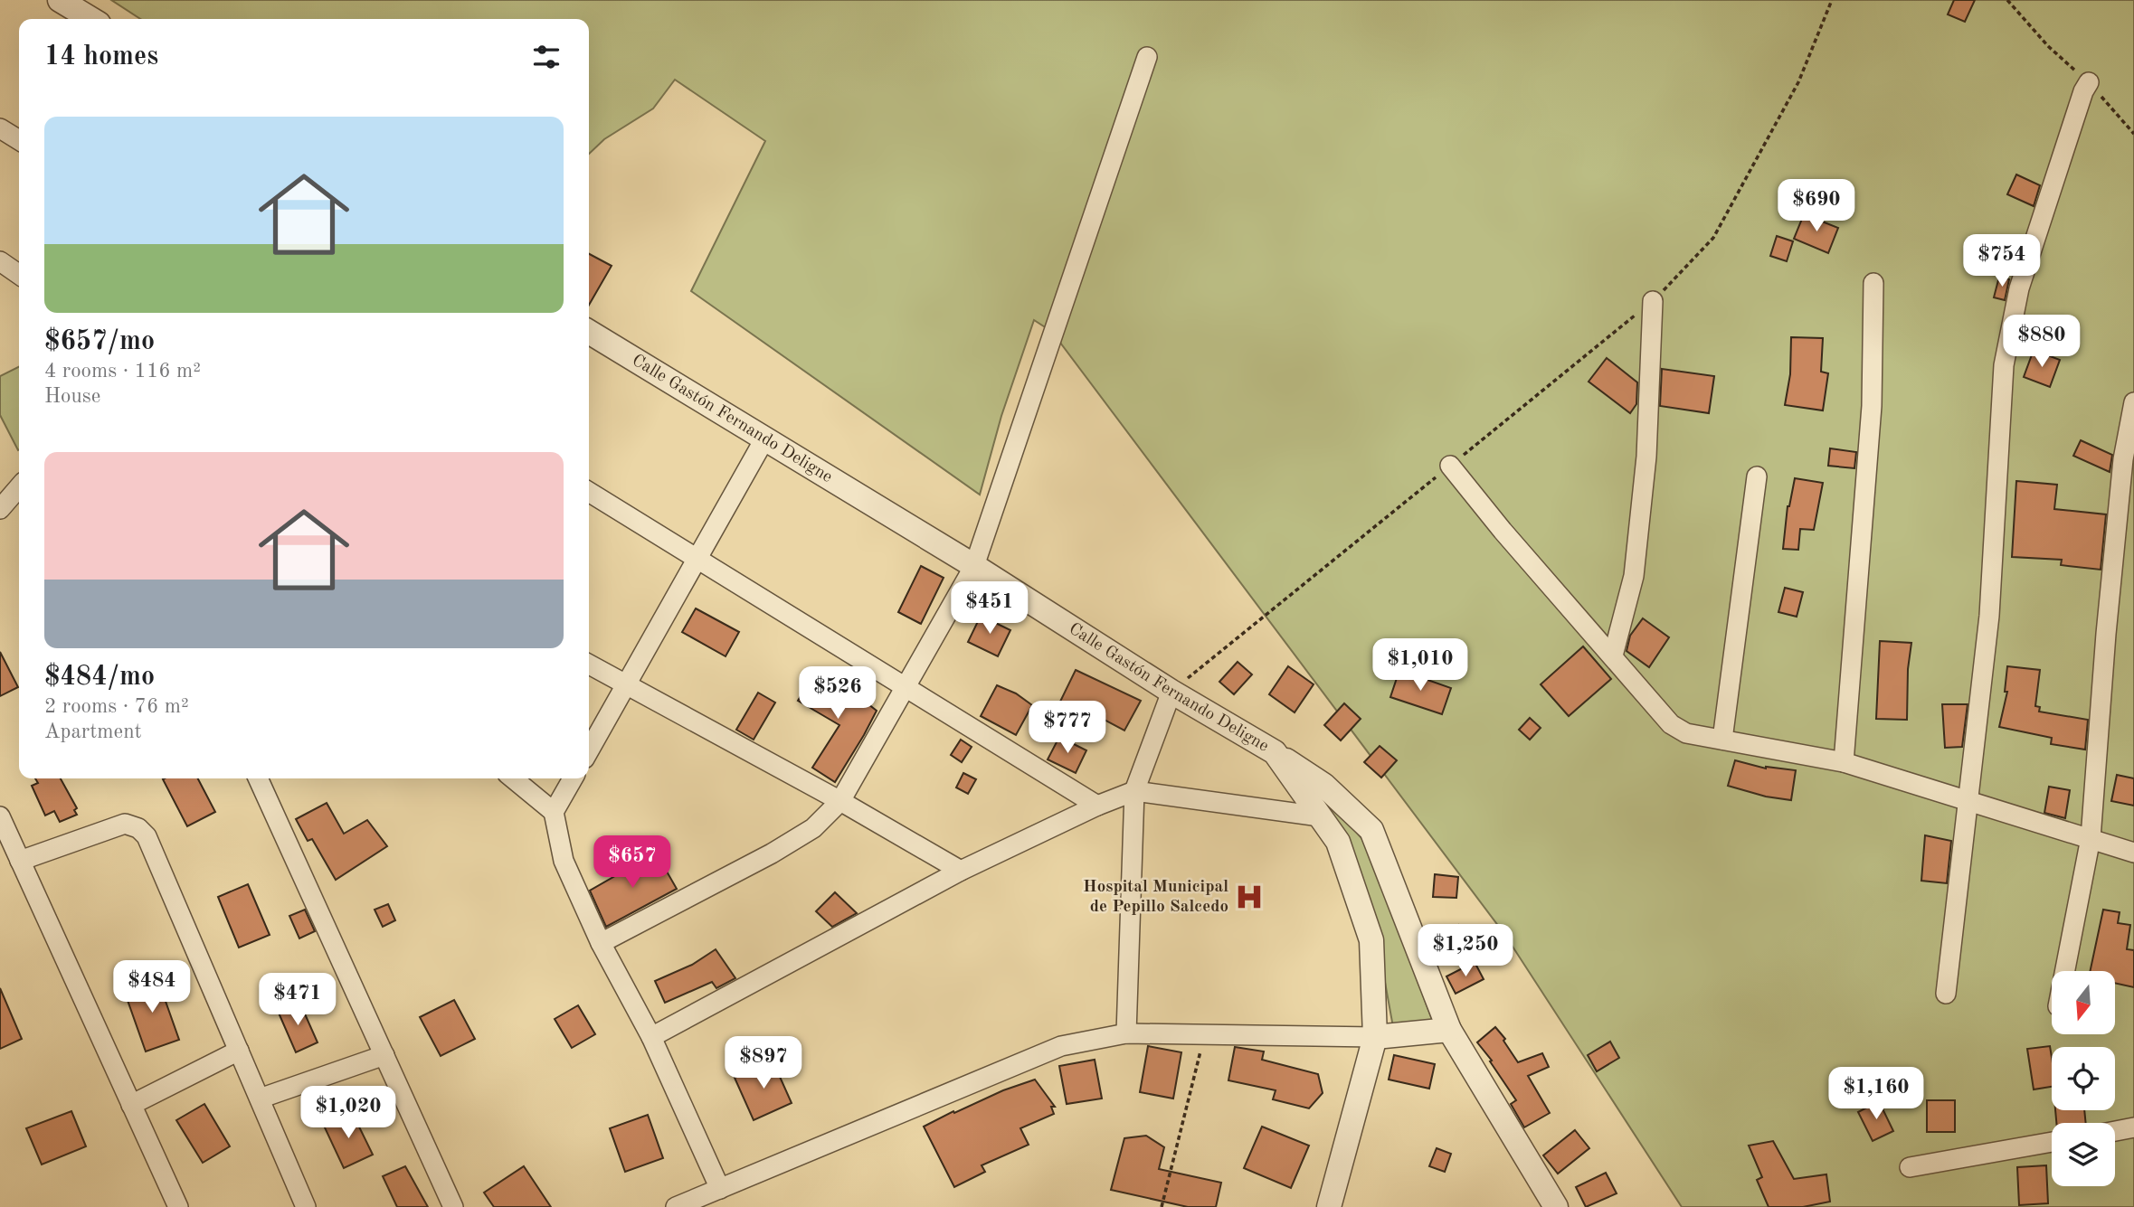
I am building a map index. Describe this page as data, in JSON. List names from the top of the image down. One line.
{"streets":{"street":["Calle Gastón Fernando Deligne"]},"places":{"hospital":["Hospital Municipal de Pepillo Salcedo"]},"north":"bottom","page":{"heading":"14 homes","list":[{"name":"$657/mo","note":"4 rooms · 116 m² · House"},{"name":"$484/mo","note":"2 rooms · 76 m² · Apartment"}],"price":["$690","$754","$880","$451","$1,010","$526","$777","$657","$1,250","$484","$471","$897","$1,160","$1,020"]}}
